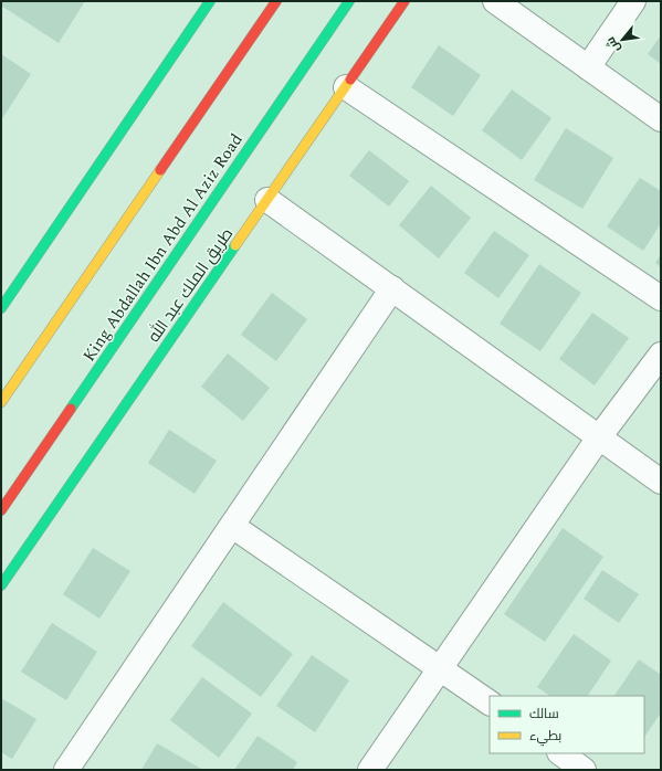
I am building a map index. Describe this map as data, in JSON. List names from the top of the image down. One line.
{"streets":{"main road":["King Abdallah Ibn Abd Al Aziz Road","طريق الملك عبد الله"]},"legend":["سالك","بطيء"],"north":"bottom left"}
